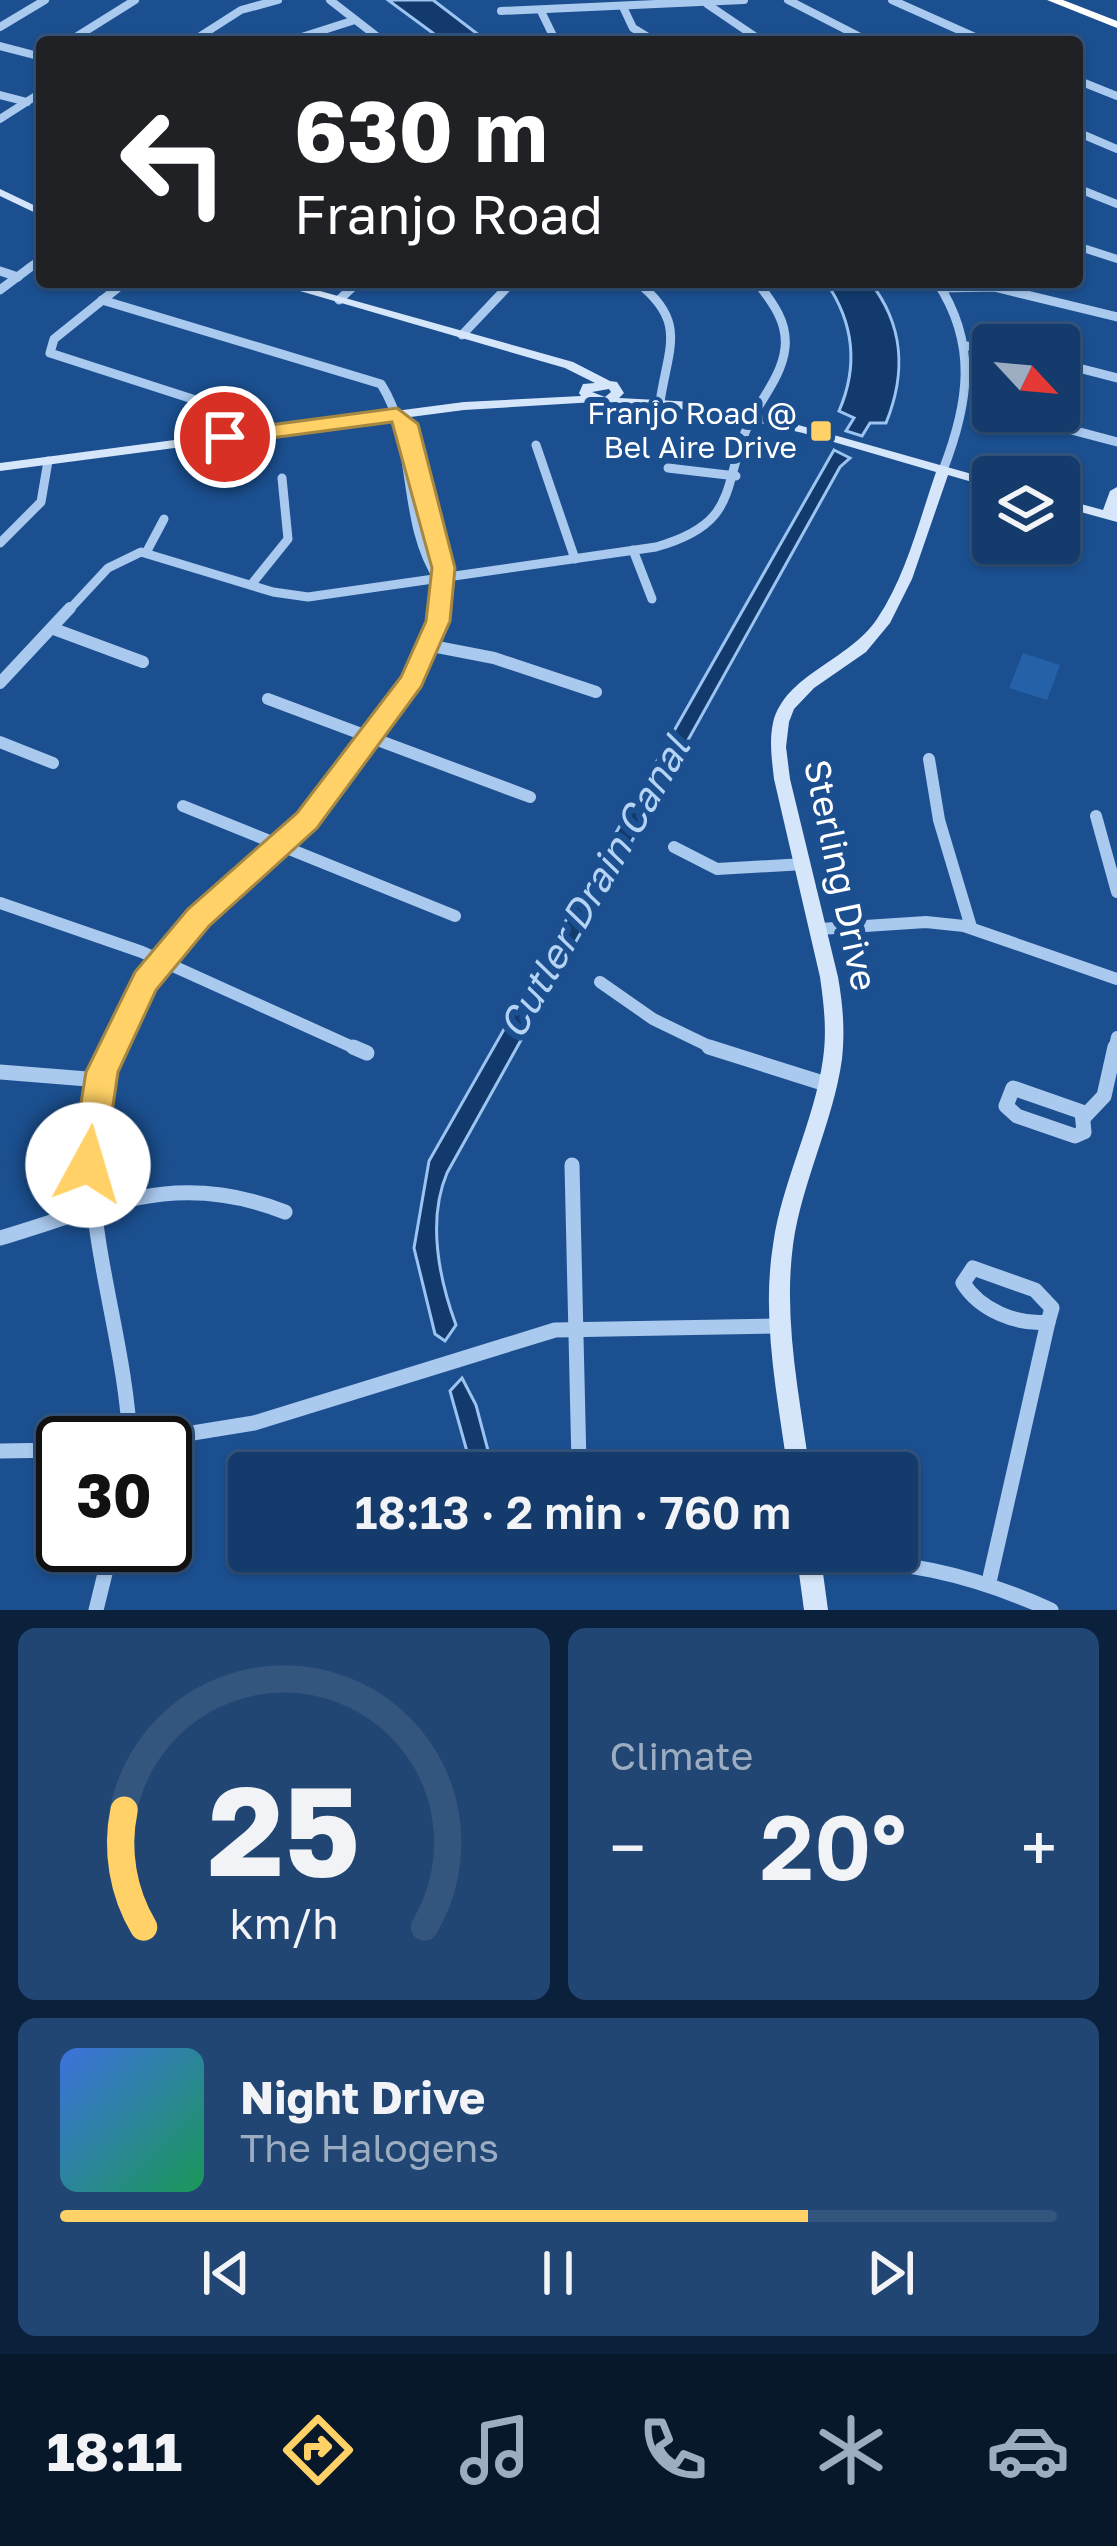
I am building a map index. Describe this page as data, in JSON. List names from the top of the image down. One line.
{"streets":{"street":["Sterling Drive"]},"water":["Cutler Drain Canal"],"places":{"transit":["Franjo Road @ Bel Aire Drive"]},"north":"bottom right","page":{"turn":["630 m","Franjo Road"],"limit":"30","trip":"18:13 · 2 min · 760 m","tile":"Climate","heat":["−","20°","+"],"song":["Night Drive","The Halogens"],"tabs":"18:11","gauge":["25","km/h"]}}
